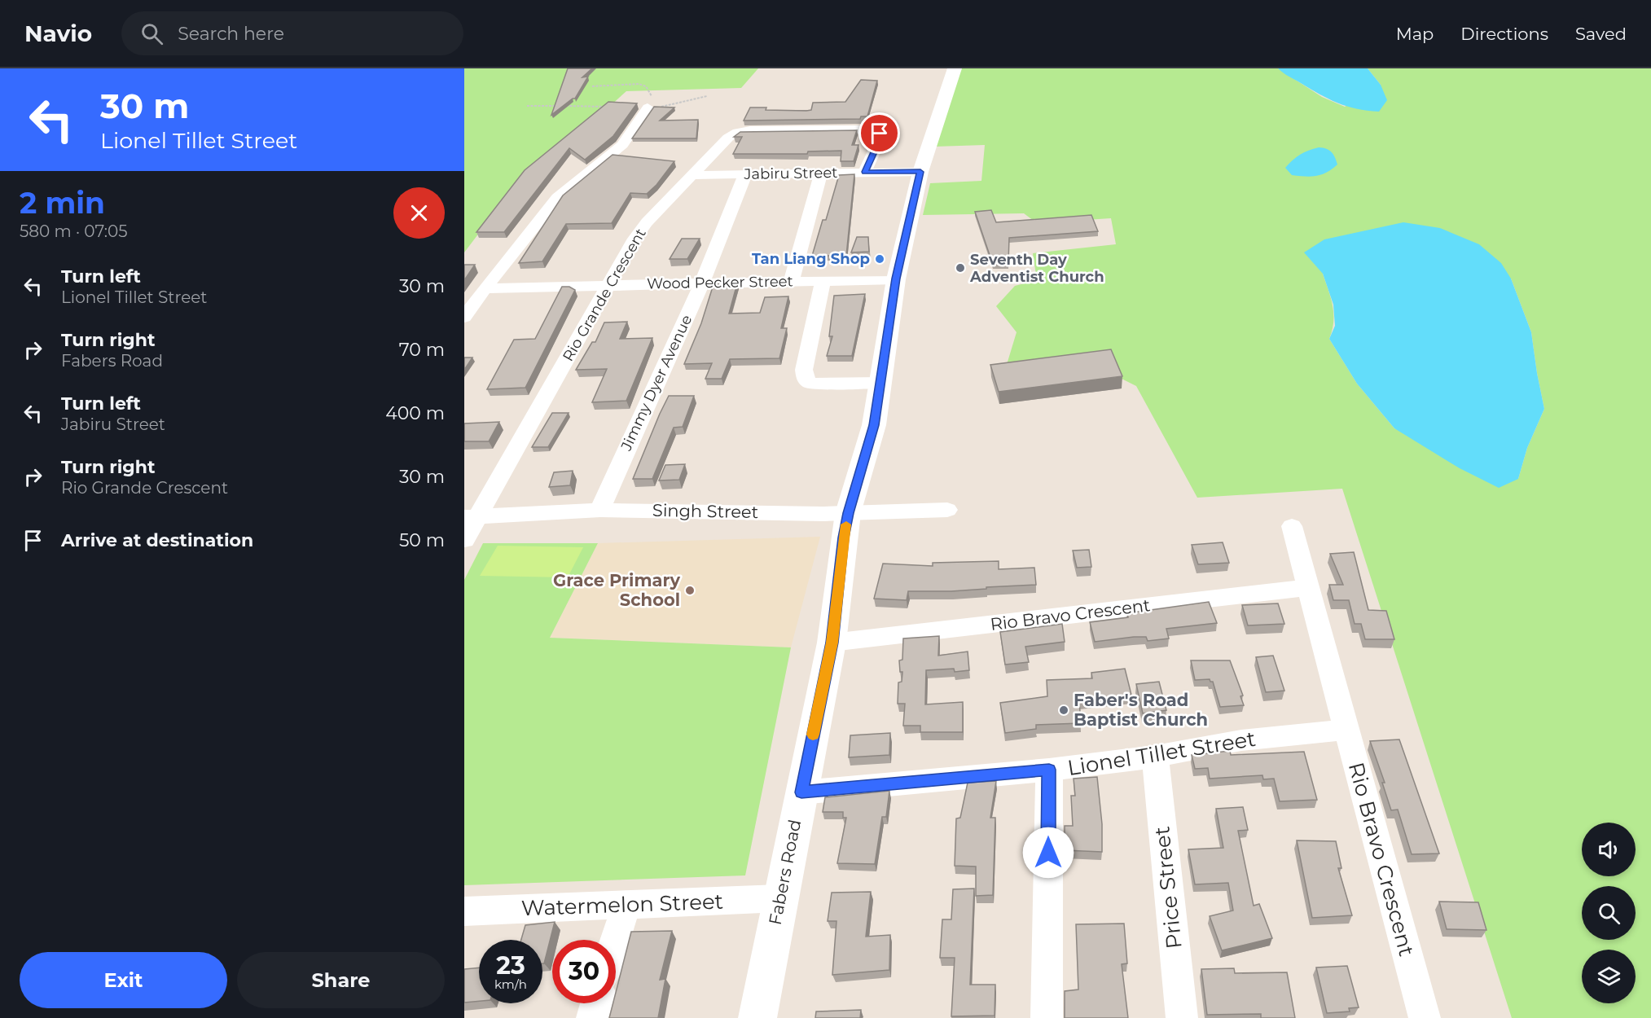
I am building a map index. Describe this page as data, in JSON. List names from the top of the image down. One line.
{"streets":{"main road":["Fabers Road"],"street":["Jabiru Street","Wood Pecker Street","Rio Grande Crescent","Jimmy Dyer Avenue","Singh Street","Rio Bravo Crescent","Lionel Tillet Street","Price Street","Watermelon Street"]},"crossings":[["Jabiru Street","Rio Grande Crescent"],["Jabiru Street","Jimmy Dyer Avenue"],["Jabiru Street","Fabers Road"],["Wood Pecker Street","Rio Grande Crescent"],["Wood Pecker Street","Jimmy Dyer Avenue"],["Wood Pecker Street","Fabers Road"],["Rio Grande Crescent","Singh Street"],["Jimmy Dyer Avenue","Singh Street"],["Singh Street","Fabers Road"],["Rio Bravo Crescent","Lionel Tillet Street"],["Rio Bravo Crescent","Fabers Road"],["Lionel Tillet Street","Fabers Road"],["Lionel Tillet Street","Price Street"],["Fabers Road","Watermelon Street"]],"places":["Tan Liang Shop","Seventh Day Adventist Church","Grace Primary School","Faber's Road Baptist Church"],"page":{"header":"Navio","search":"Search here","nav":["Map","Directions","Saved"],"turn":["30 m","Lionel Tillet Street"],"heading":["2 min","580 m · 07:05"],"list":[{"name":"Turn left","note":"Lionel Tillet Street","value":"30 m"},{"name":"Turn right","note":"Fabers Road","value":"70 m"},{"name":"Turn left","note":"Jabiru Street","value":"400 m"},{"name":"Turn right","note":"Rio Grande Crescent","value":"30 m"},{"name":"Arrive at destination","value":"50 m"}],"speed":"23 km/h","limit":"30","buttons":["Exit","Share"]}}
